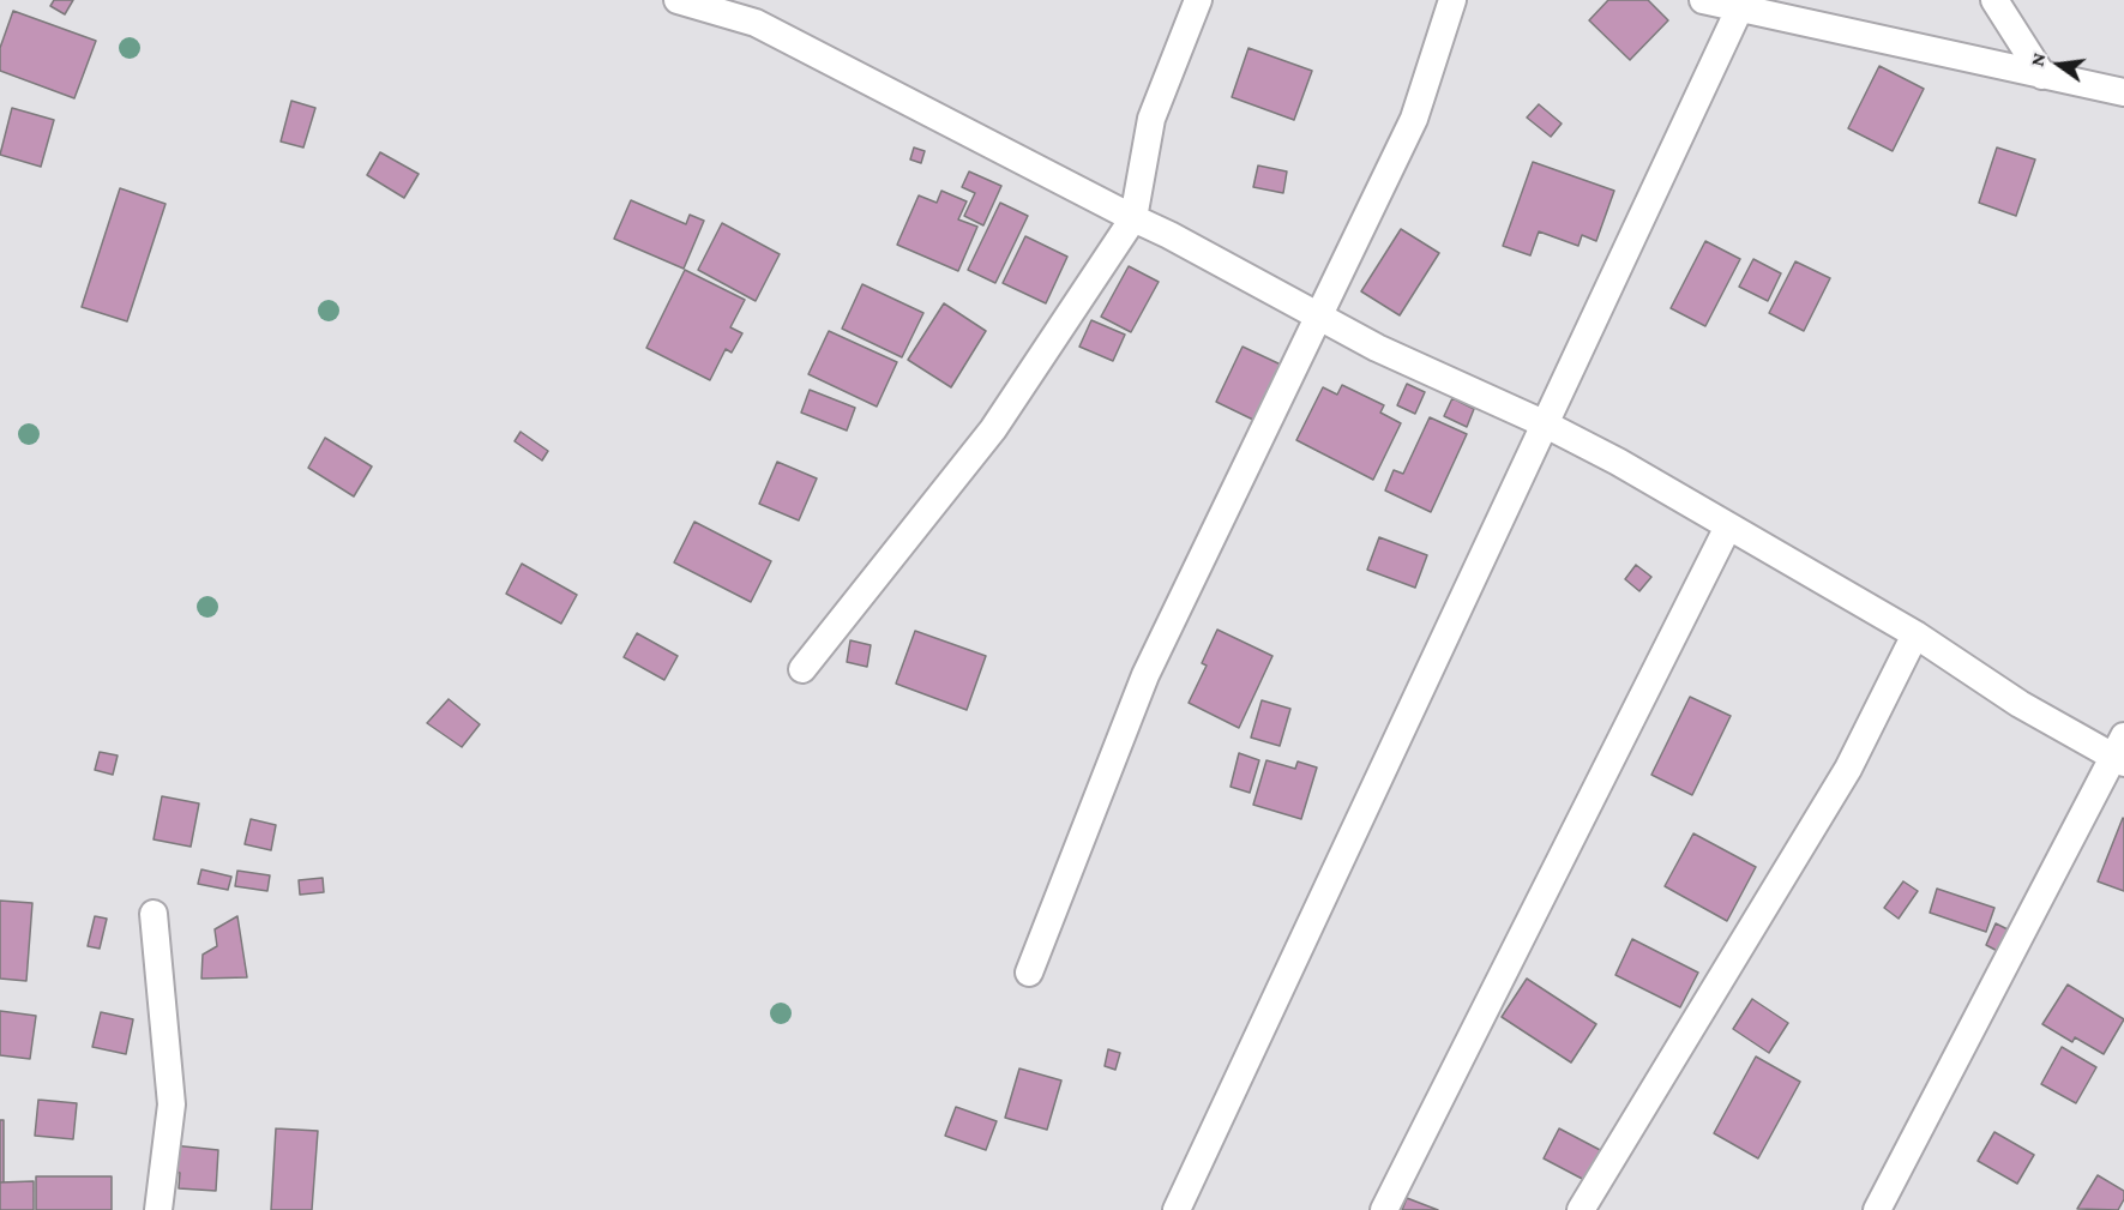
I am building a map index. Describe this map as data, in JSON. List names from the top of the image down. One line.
{"north":"left"}
